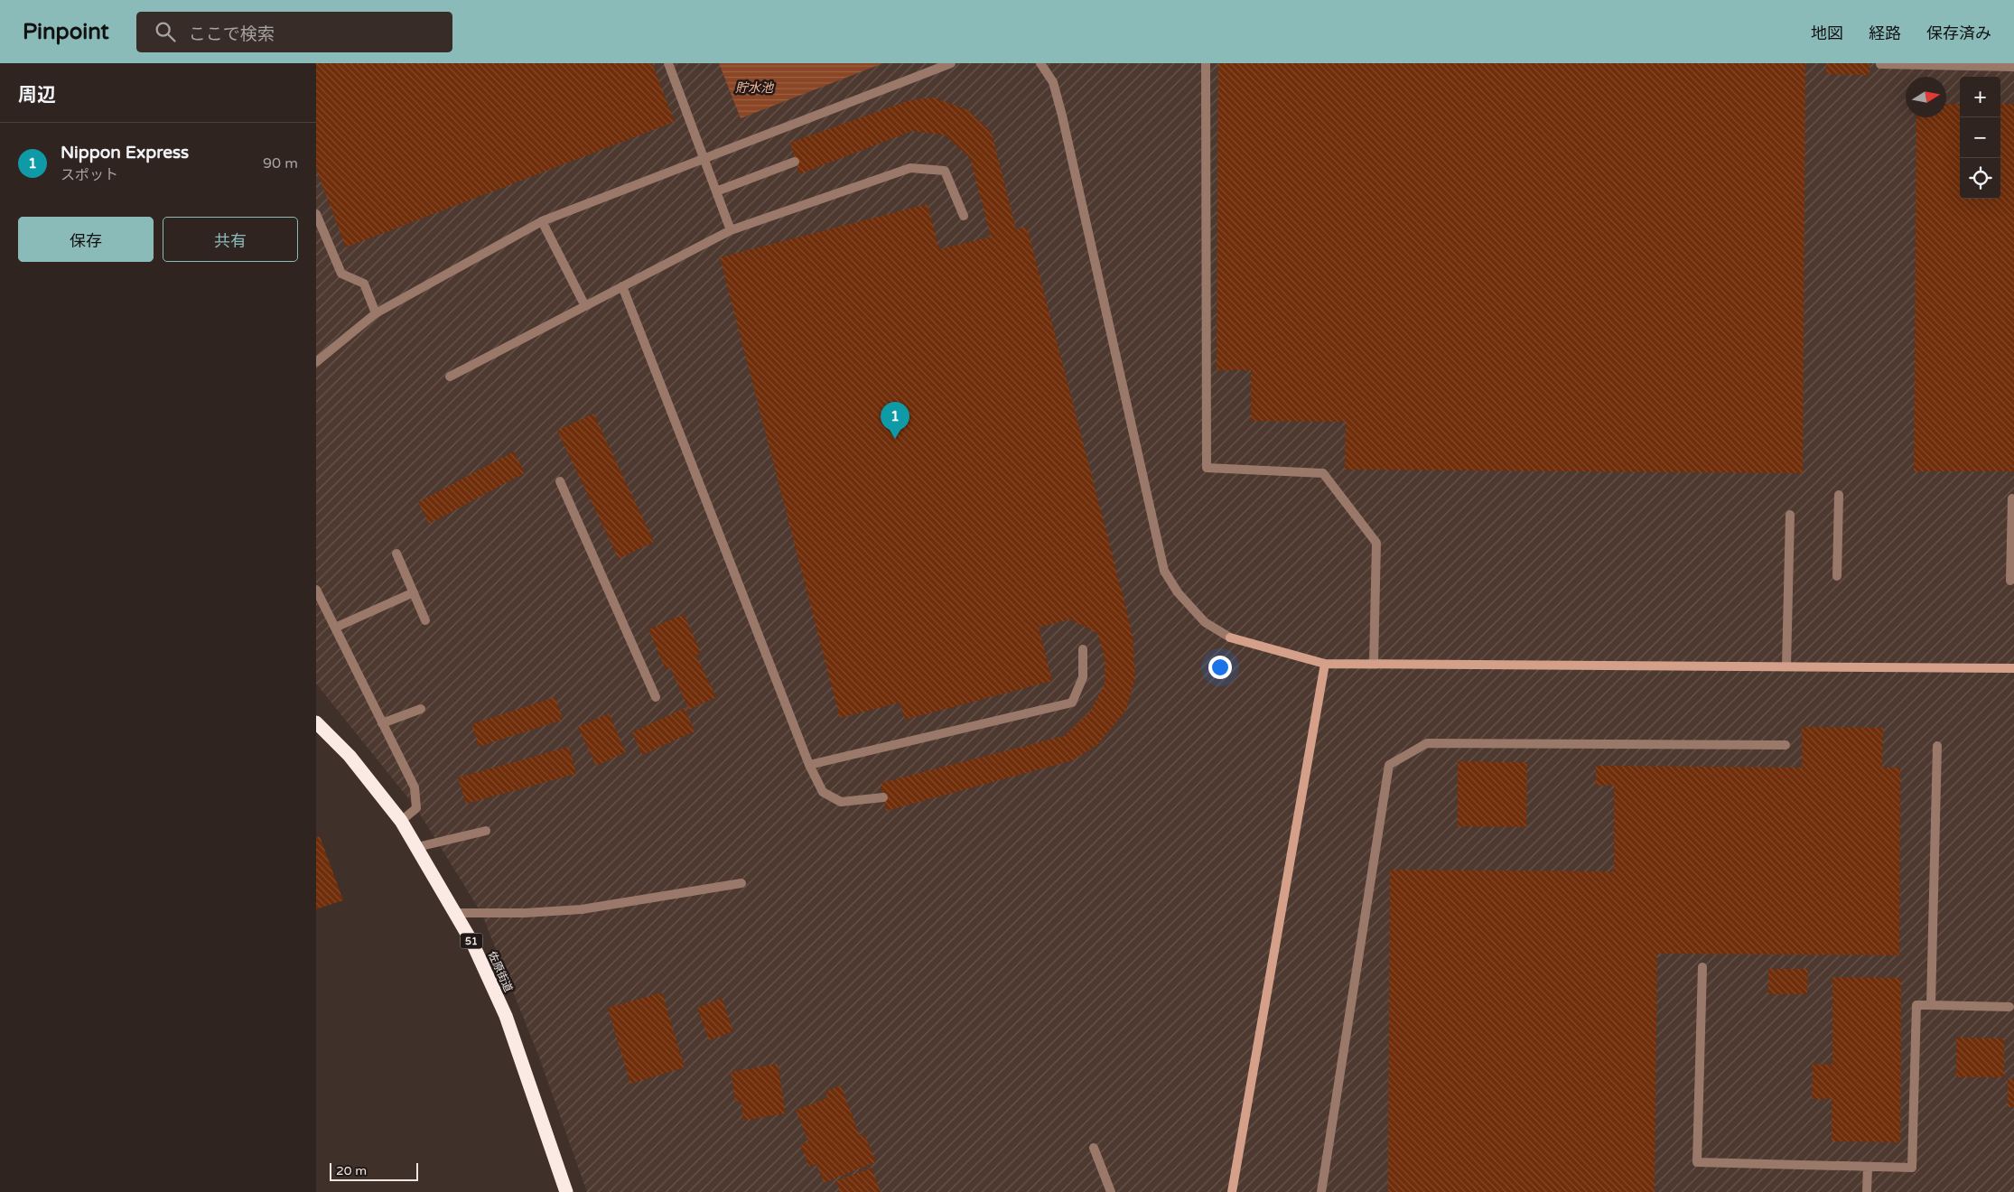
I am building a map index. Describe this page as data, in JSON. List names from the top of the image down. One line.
{"streets":{"highway":["51","佐原街道"]},"water":["貯水池"],"scale_bar":"20 m","north":"right","page":{"header":"Pinpoint","search":"ここで検索","nav":["地図","経路","保存済み"],"heading":"周辺","map_buttons":["+","−"],"list":[{"mark":"1","name":"Nippon Express","note":"スポット","value":"90 m"}],"buttons":["保存","共有"],"pins":"1","scale":"20 m"}}
